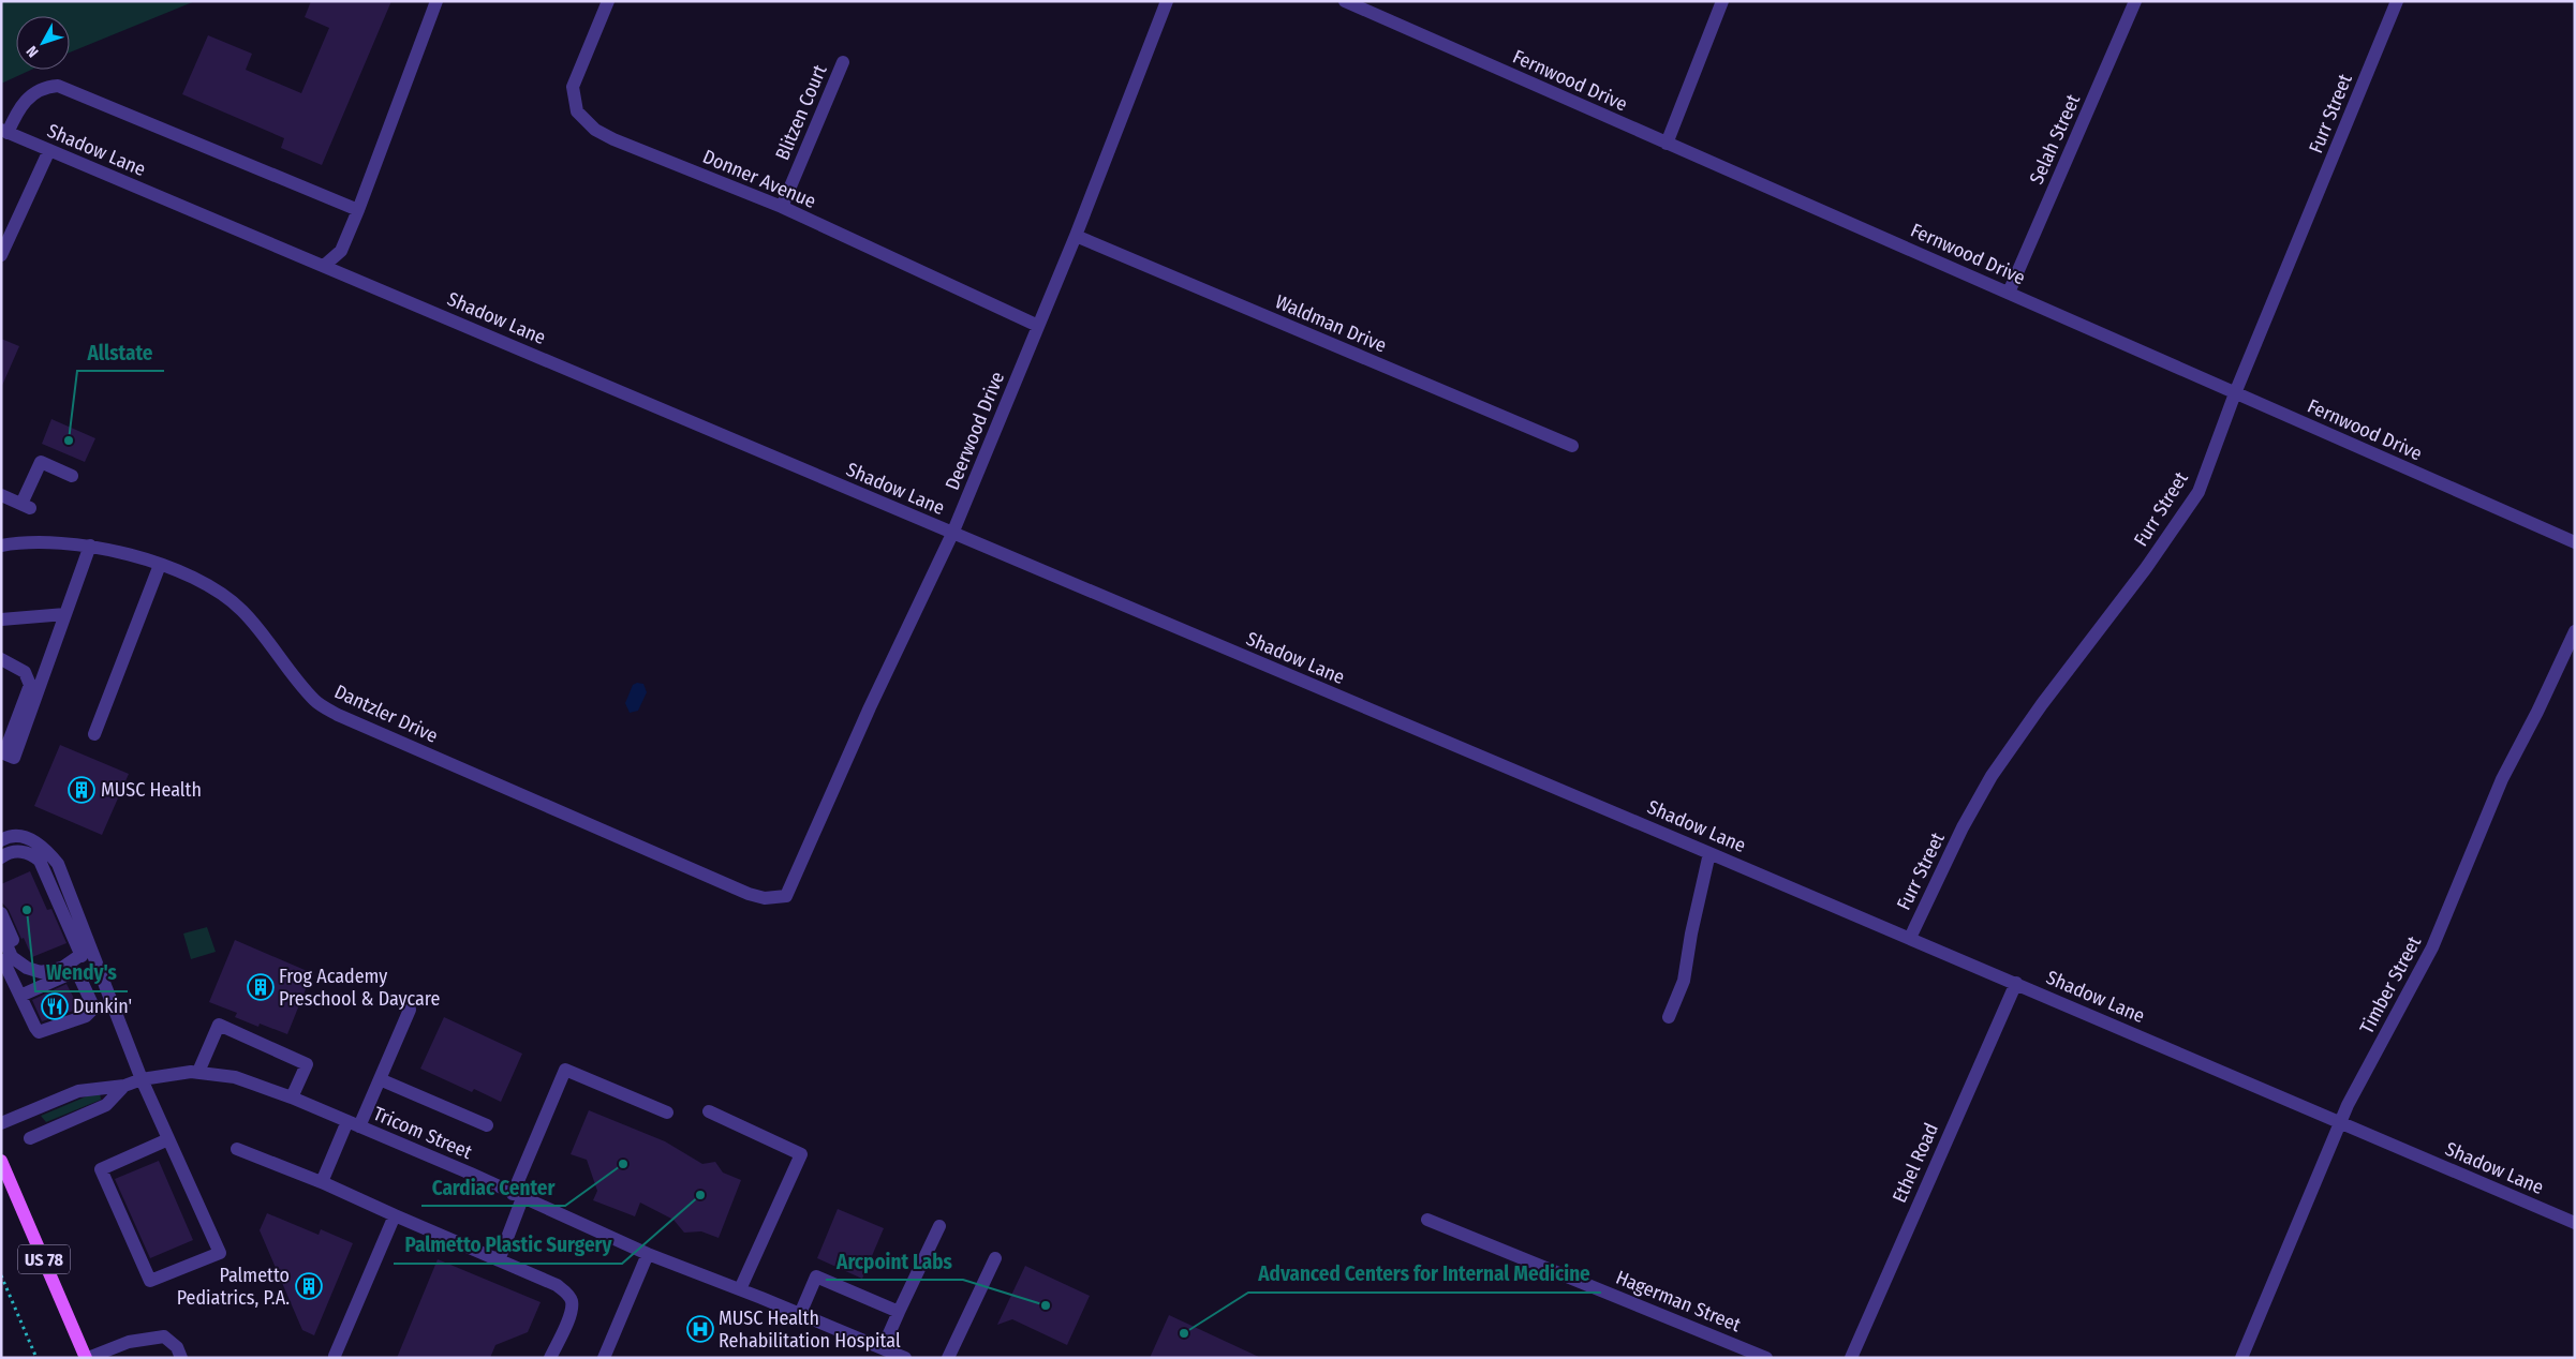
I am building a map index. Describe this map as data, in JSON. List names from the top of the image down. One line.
{"streets":{"main road":["US 78"],"street":["Fernwood Drive","Blitzen Court","Furr Street","Selah Street","Shadow Lane","Donner Avenue","Waldman Drive","Deerwood Drive","Dantzler Drive","Timber Street","Tricom Street","Ethel Road","Hagerman Street"]},"crossings":[["Fernwood Drive","Furr Street"],["Fernwood Drive","Selah Street"],["Blitzen Court","Donner Avenue"],["Furr Street","Shadow Lane"],["Shadow Lane","Deerwood Drive"],["Shadow Lane","Timber Street"],["Shadow Lane","Ethel Road"],["Donner Avenue","Deerwood Drive"],["Waldman Drive","Deerwood Drive"],["Deerwood Drive","Dantzler Drive"]],"places":{"other":["Allstate","Wendy's","Cardiac Center","Palmetto Plastic Surgery","Arcpoint Labs","Advanced Centers for Internal Medicine"],"building":["MUSC Health","Frog Academy Preschool & Daycare","Palmetto Pediatrics, P.A."],"restaurant":["Dunkin'"],"hospital":["MUSC Health Rehabilitation Hospital"]},"north":"bottom left"}
